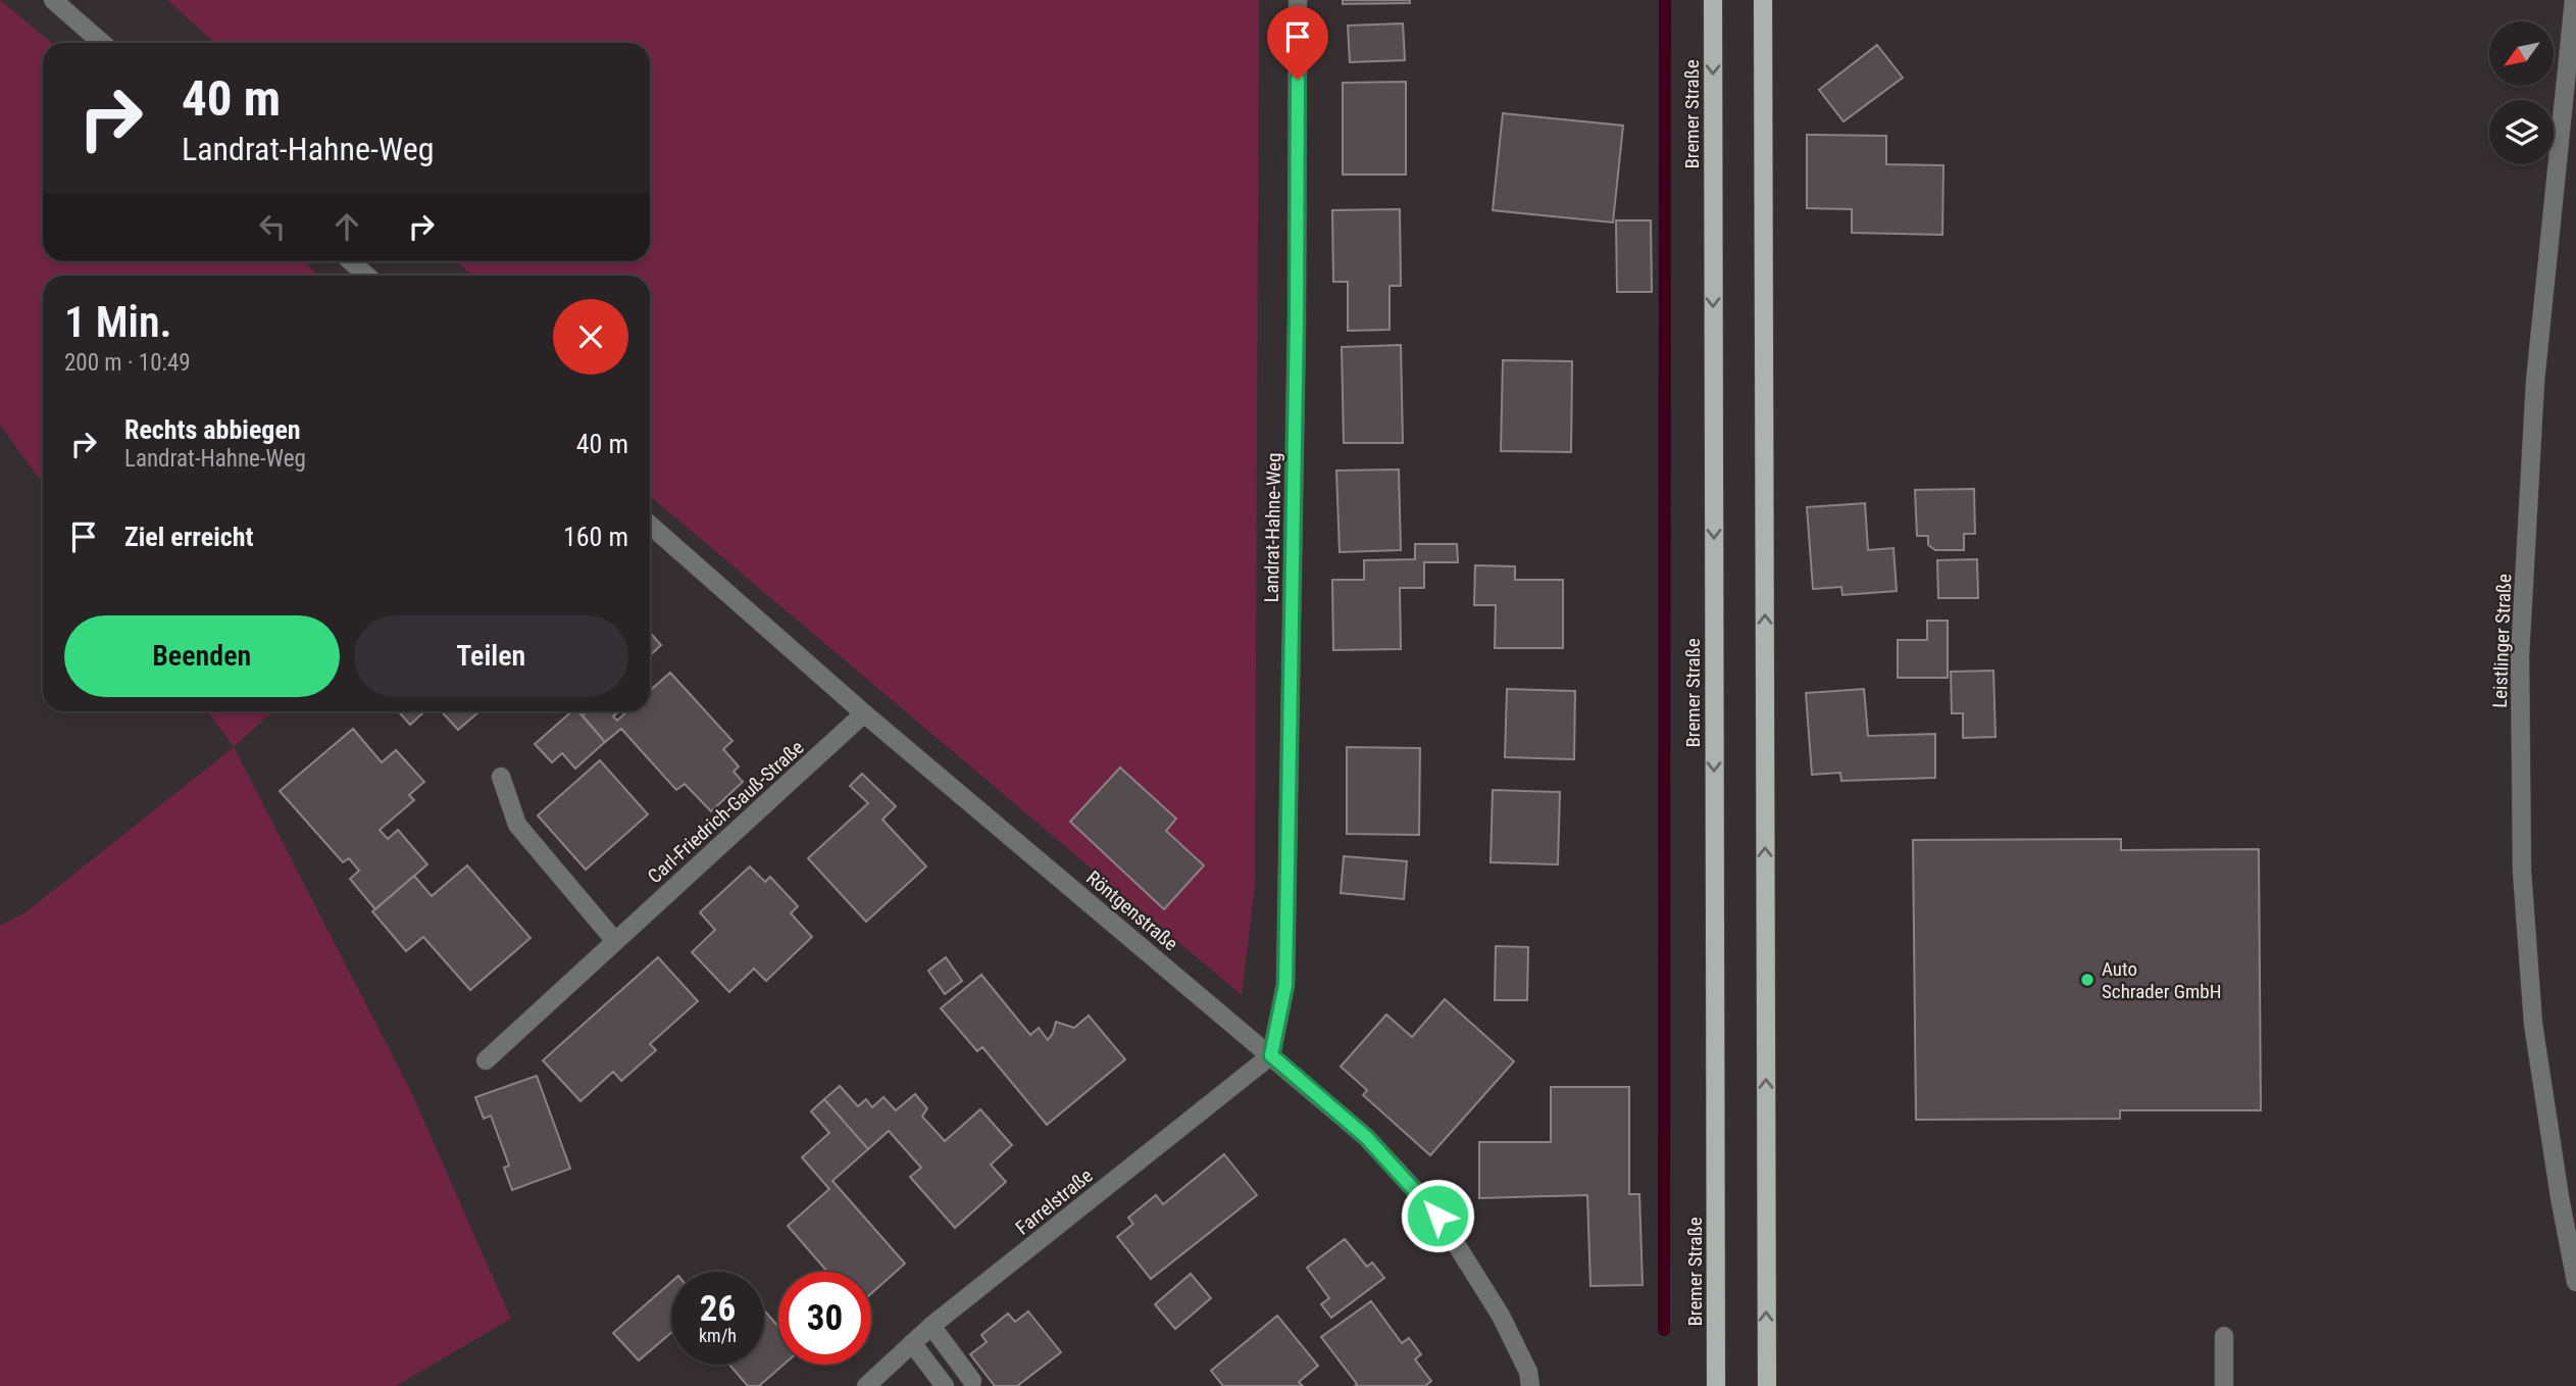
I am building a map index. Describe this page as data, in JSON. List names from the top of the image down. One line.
{"streets":{"main road":["Bremer Straße"],"street":["Landrat-Hahne-Weg","Leistlinger Straße","Carl-Friedrich-Gauß-Straße","Röntgenstraße","Farrelstraße"]},"crossings":[["Landrat-Hahne-Weg","Röntgenstraße"],["Landrat-Hahne-Weg","Farrelstraße"],["Carl-Friedrich-Gauß-Straße","Röntgenstraße"],["Röntgenstraße","Farrelstraße"]],"places":["Auto Schrader GmbH"],"north":"bottom left","page":{"turn":["40 m","Landrat-Hahne-Weg"],"heading":["1 Min.","200 m · 10:49"],"list":[{"name":"Rechts abbiegen","note":"Landrat-Hahne-Weg","value":"40 m"},{"name":"Ziel erreicht","value":"160 m"}],"buttons":["Beenden","Teilen"],"speed":"26 km/h","limit":"30"}}
